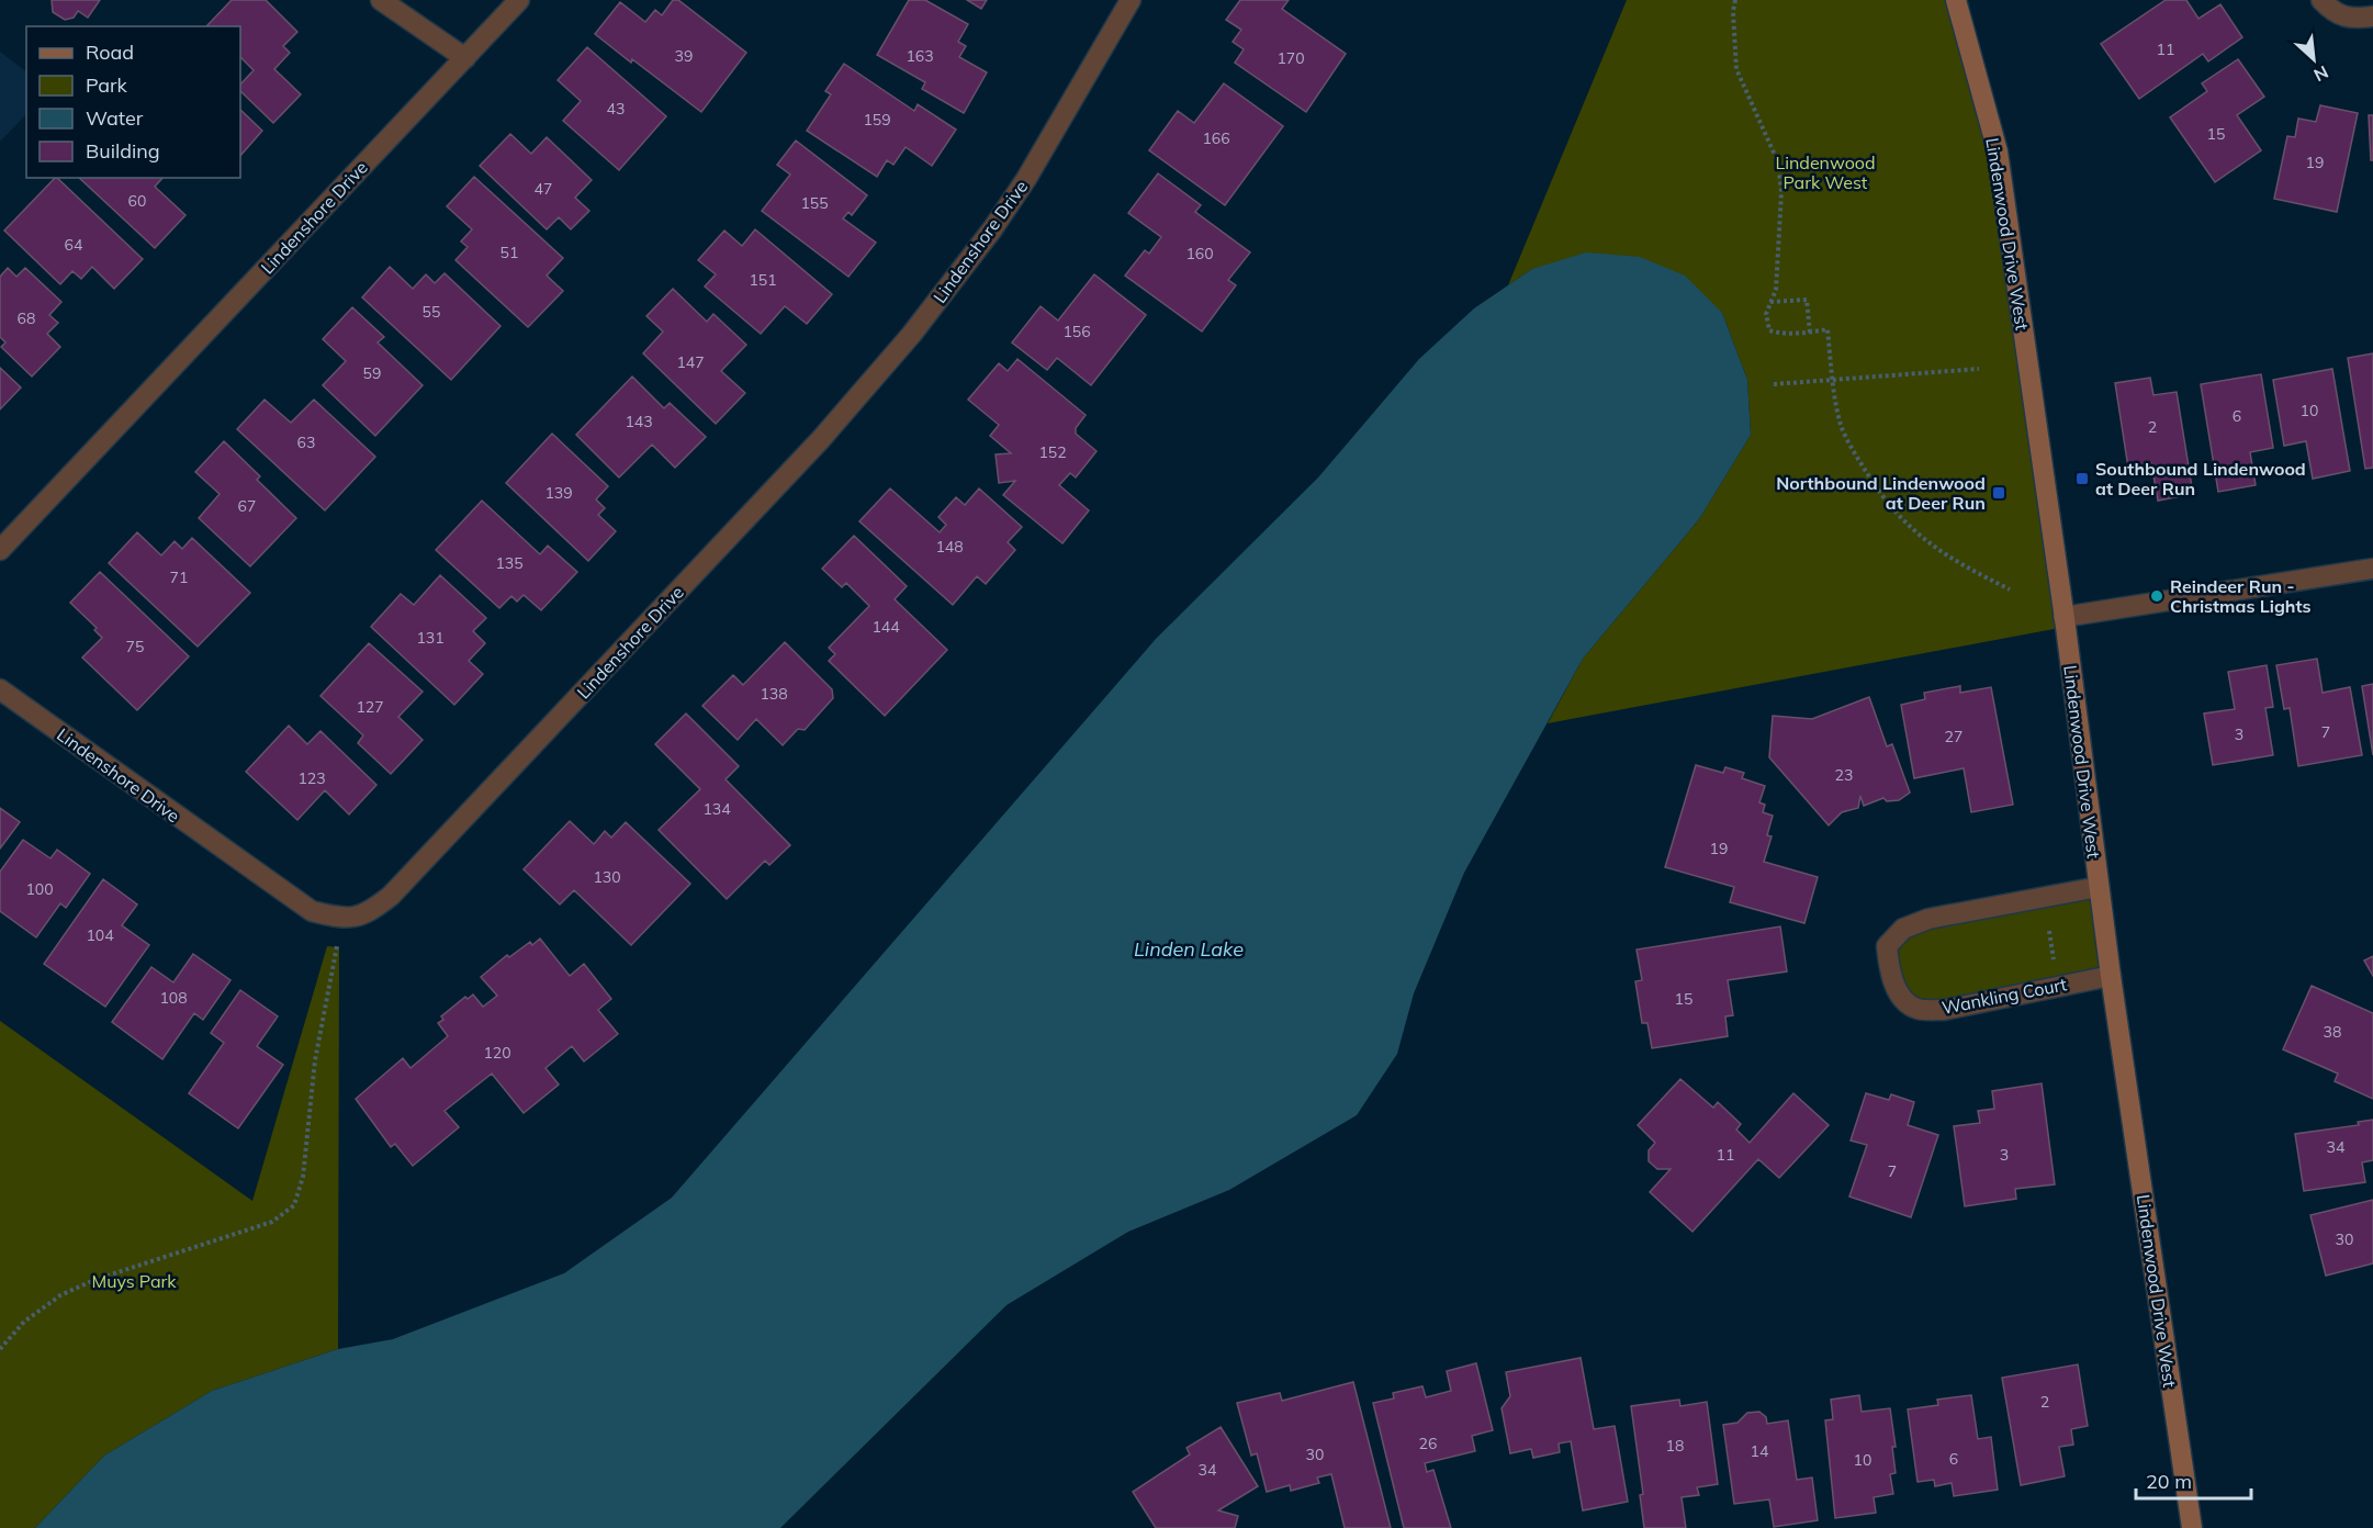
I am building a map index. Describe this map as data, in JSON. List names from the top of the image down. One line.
{"streets":{"street":["Lindenshore Drive","Lindenwood Drive West","Wankling Court"]},"crossings":[["Lindenwood Drive West","Wankling Court"]],"water":["Linden Lake"],"parks":["Lindenwood Park West","Muys Park"],"places":{"transit":["Southbound Lindenwood at Deer Run","Northbound Lindenwood at Deer Run"],"other":["Reindeer Run - Christmas Lights"]},"house_numbers":["11","39","163","170","43","159","15","166","19","47","60","155","64","51","160","151","55","68","156","147","59","10","6","143","2","63","152","139","67","148","135","71","144","131","75","138","127","7","3","27","23","123","134","19","130","100","104","108","15","38","120","34","11","3","7","30","2","26","18","14","30","6","10","34"],"legend":["Road","Park","Water","Building"],"scale_bar":"20 m","north":"bottom right"}
